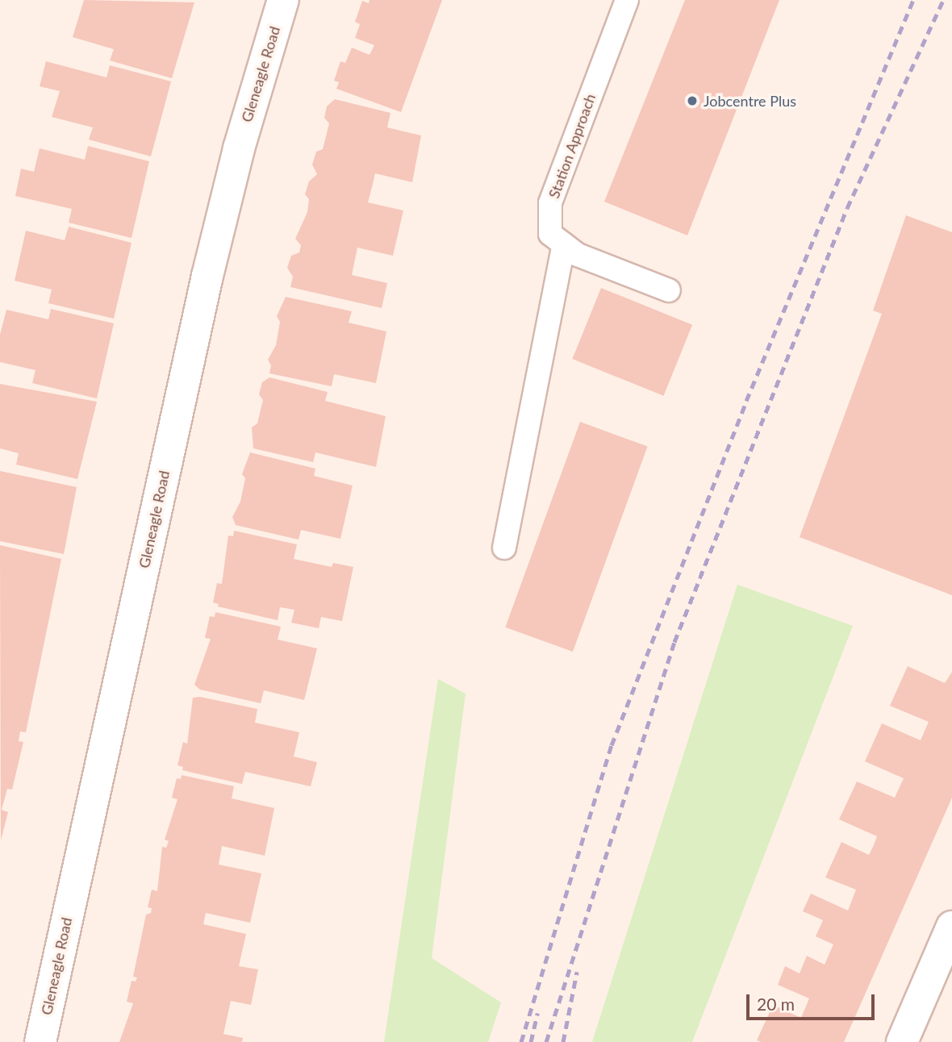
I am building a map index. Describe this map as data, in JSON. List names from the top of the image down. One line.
{"streets":{"street":["Gleneagle Road"],"lane":["Station Approach"]},"places":["Jobcentre Plus"],"scale_bar":"20 m"}
